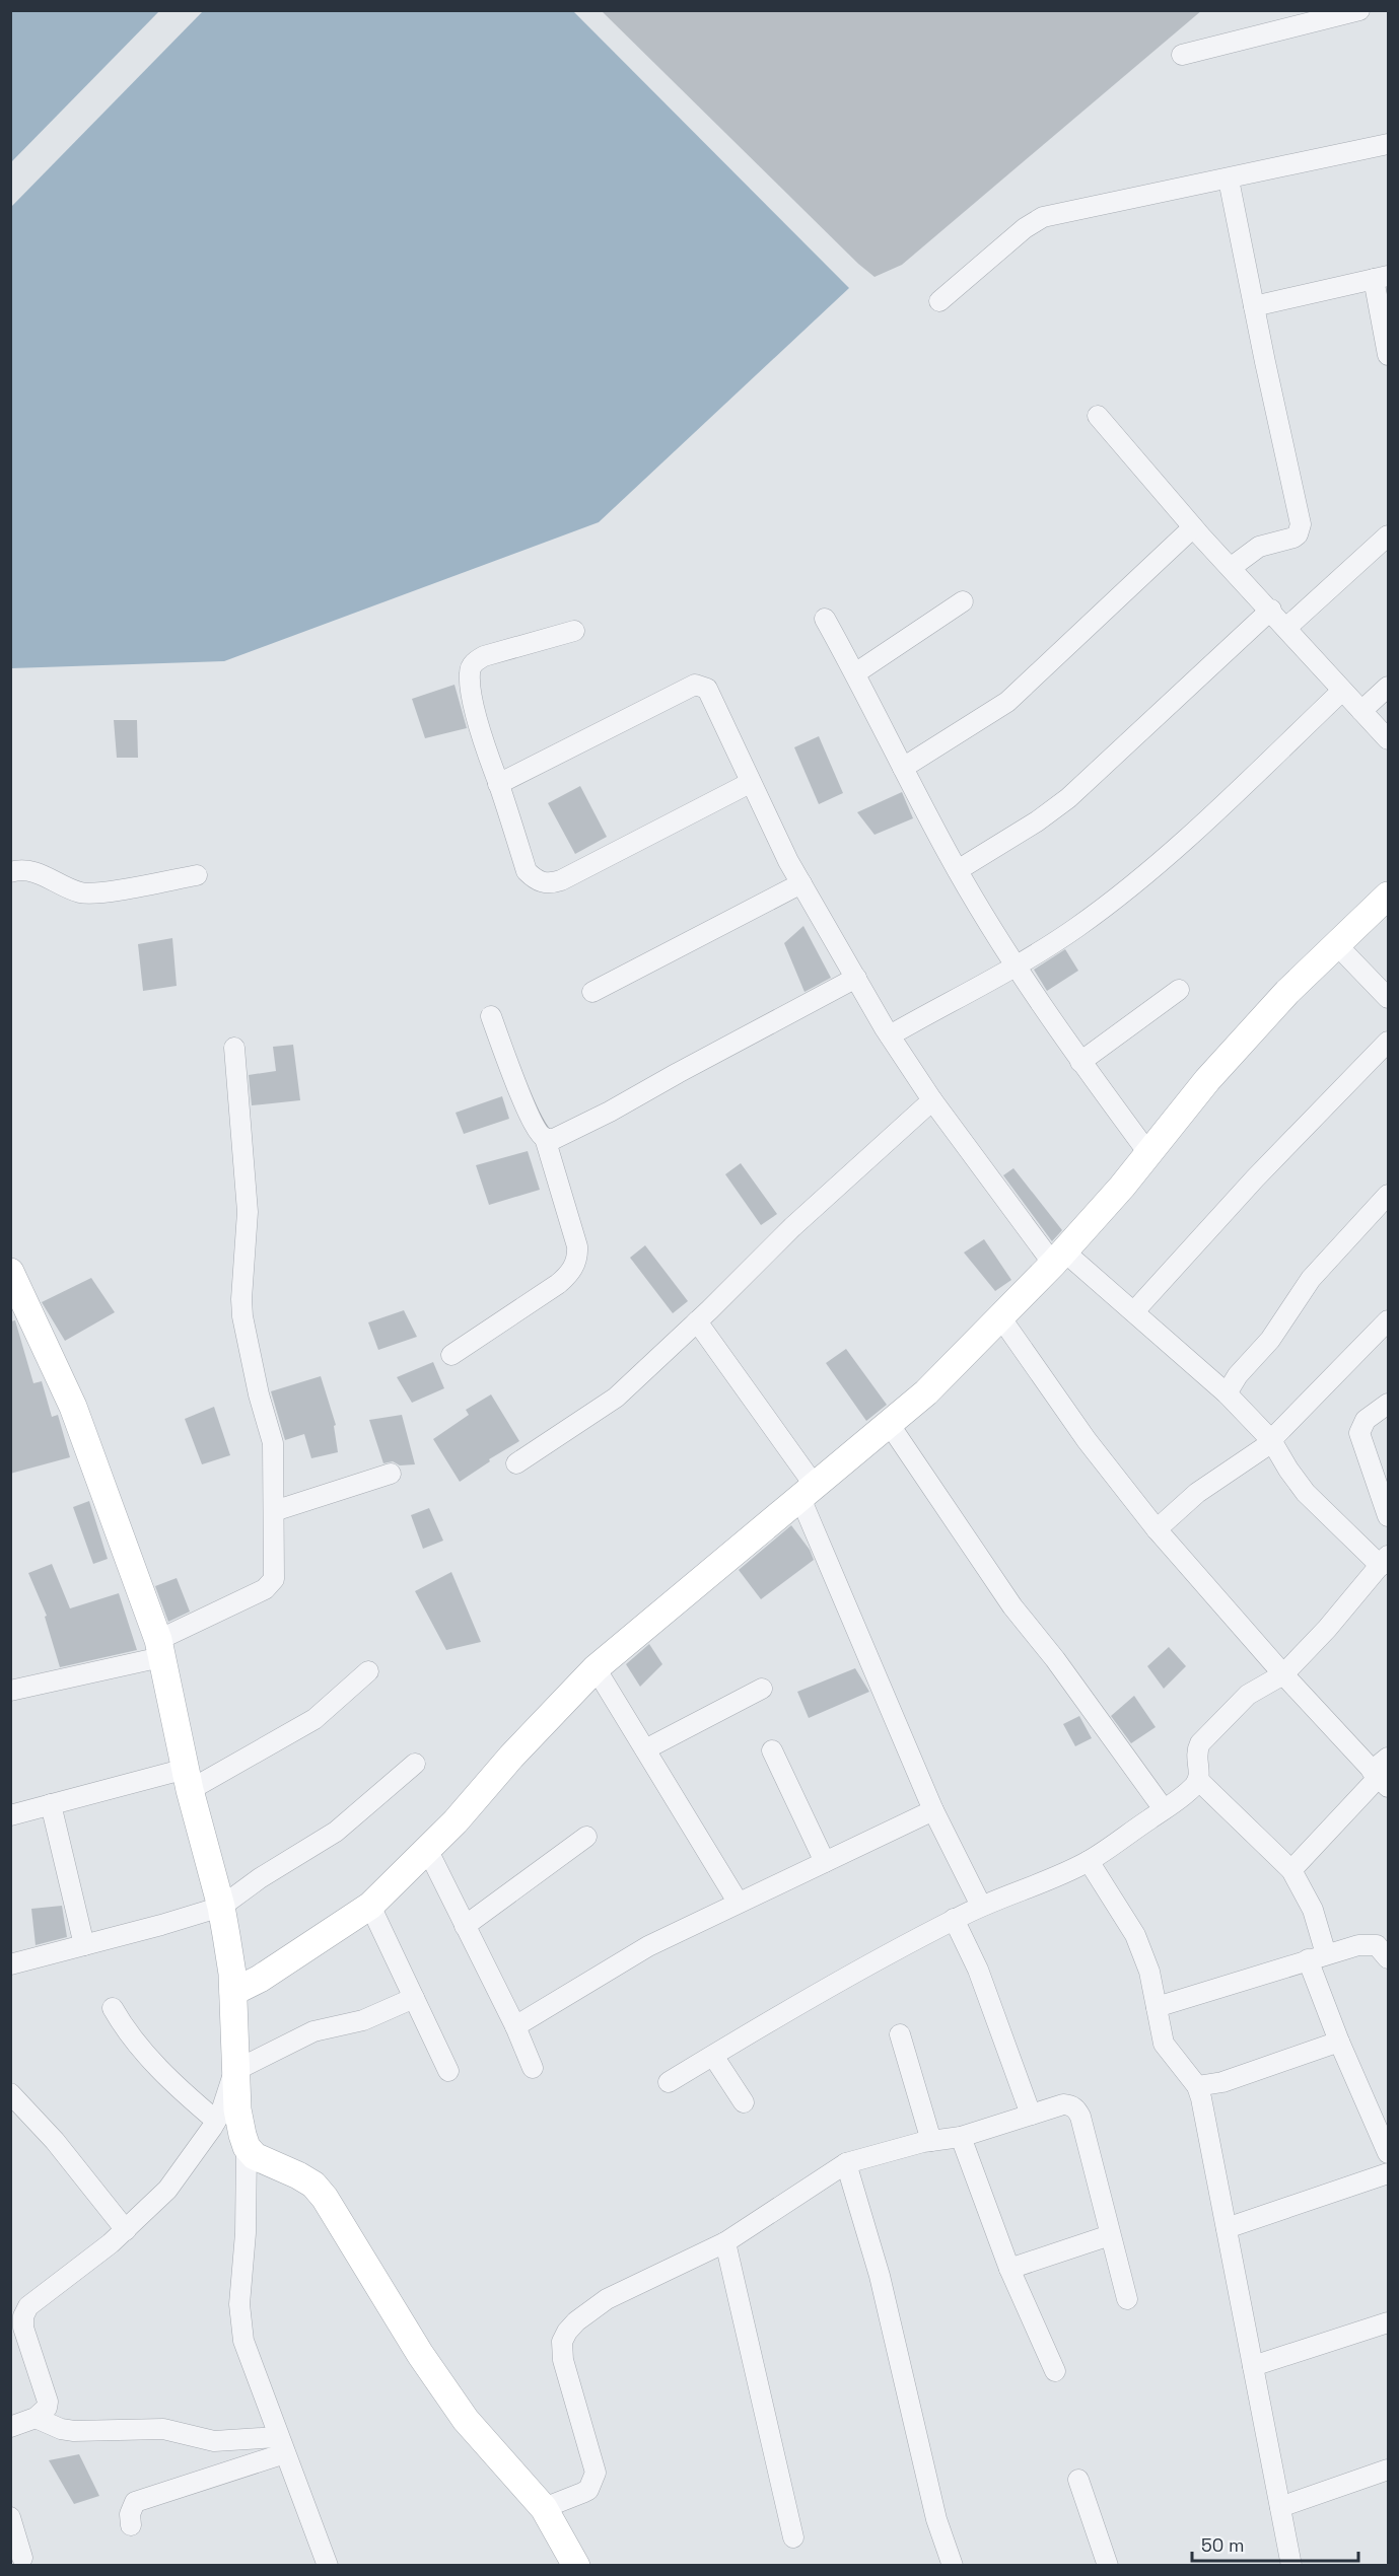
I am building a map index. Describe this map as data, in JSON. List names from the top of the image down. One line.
{"scale_bar":"50 m"}
